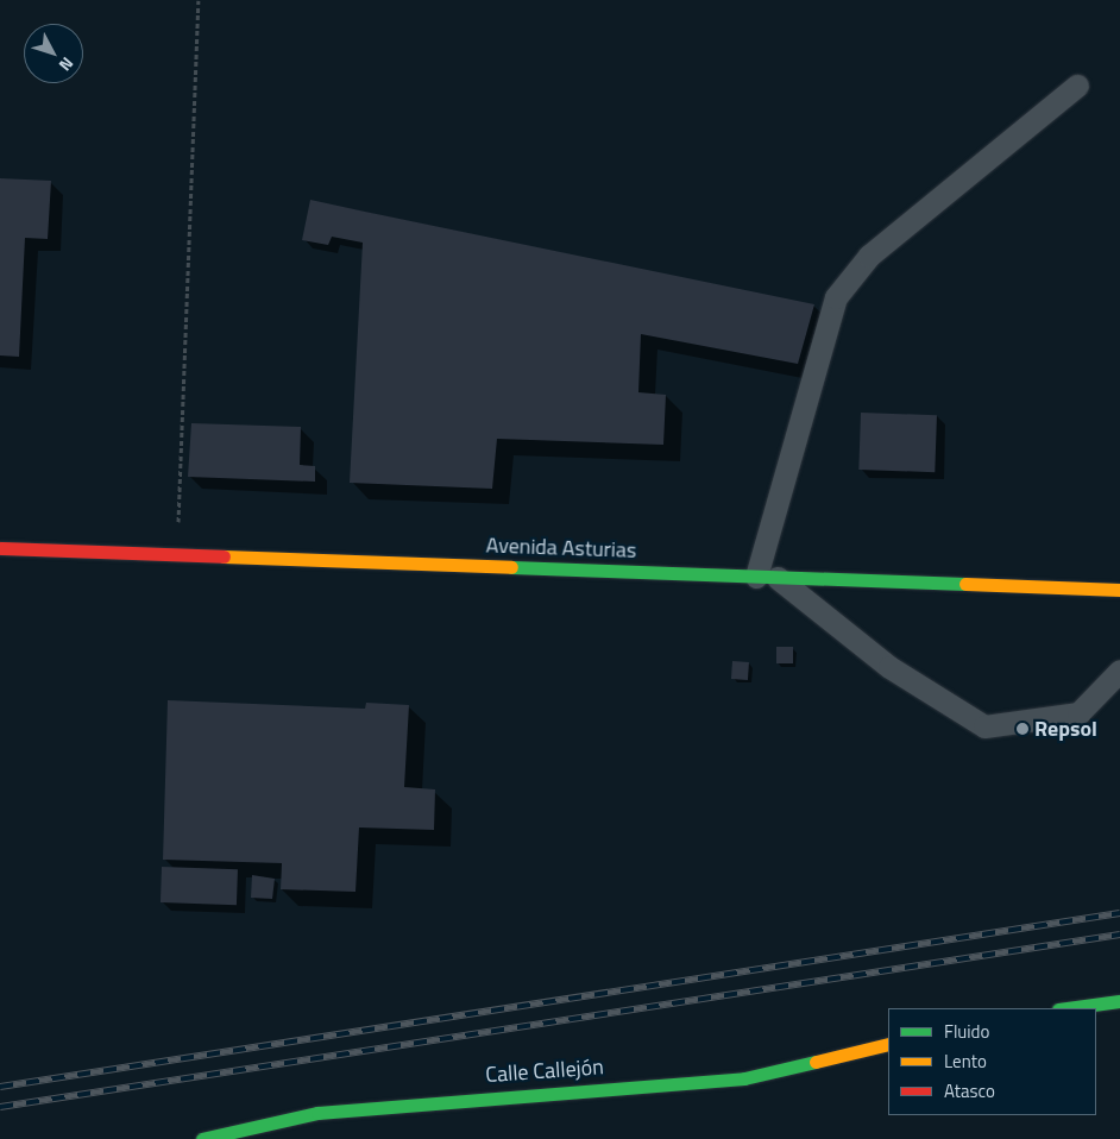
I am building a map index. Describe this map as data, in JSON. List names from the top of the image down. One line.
{"streets":{"main road":["Avenida Asturias","Calle Callejón"]},"places":["Repsol"],"legend":["Fluido","Lento","Atasco"],"north":"bottom right"}
